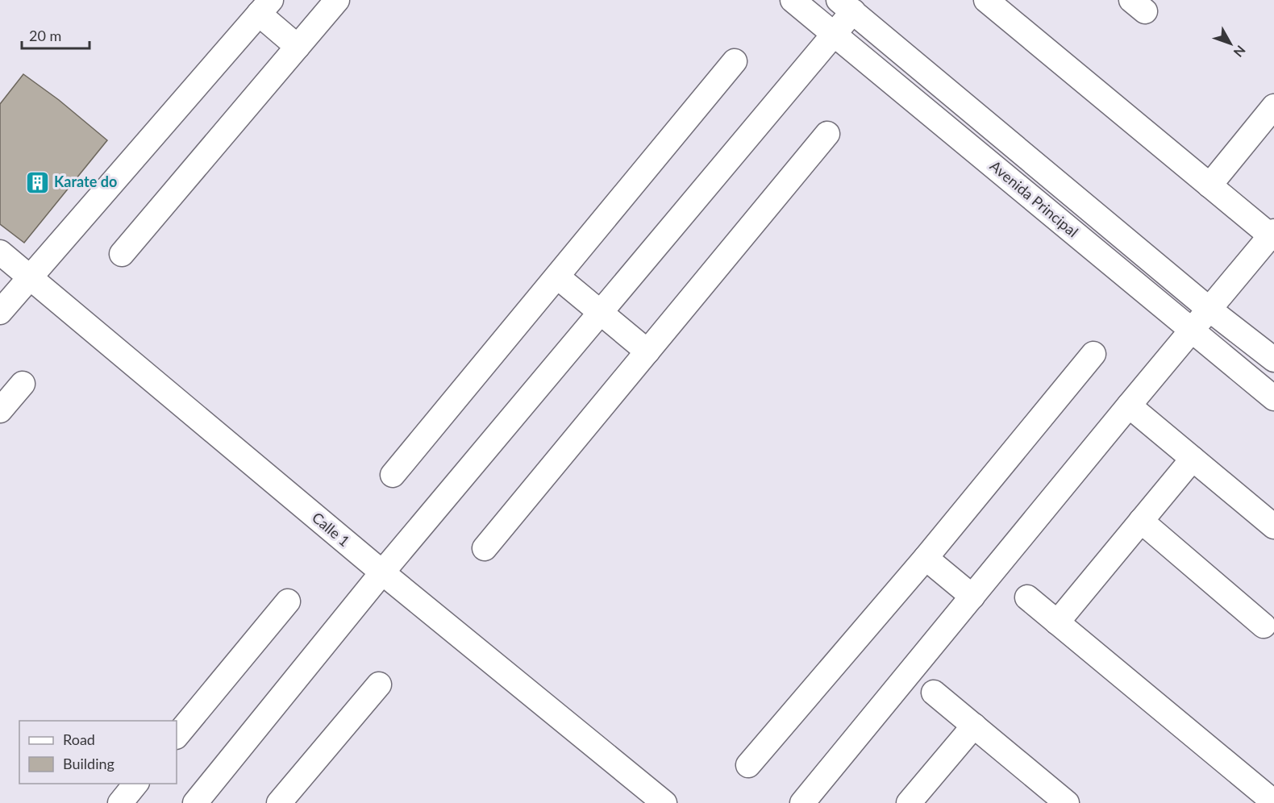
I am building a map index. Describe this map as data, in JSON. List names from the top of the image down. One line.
{"streets":{"street":["Avenida Principal","Calle 1"]},"places":{"building":["Karate do"]},"legend":["Road","Building"],"scale_bar":"20 m","north":"bottom right"}
